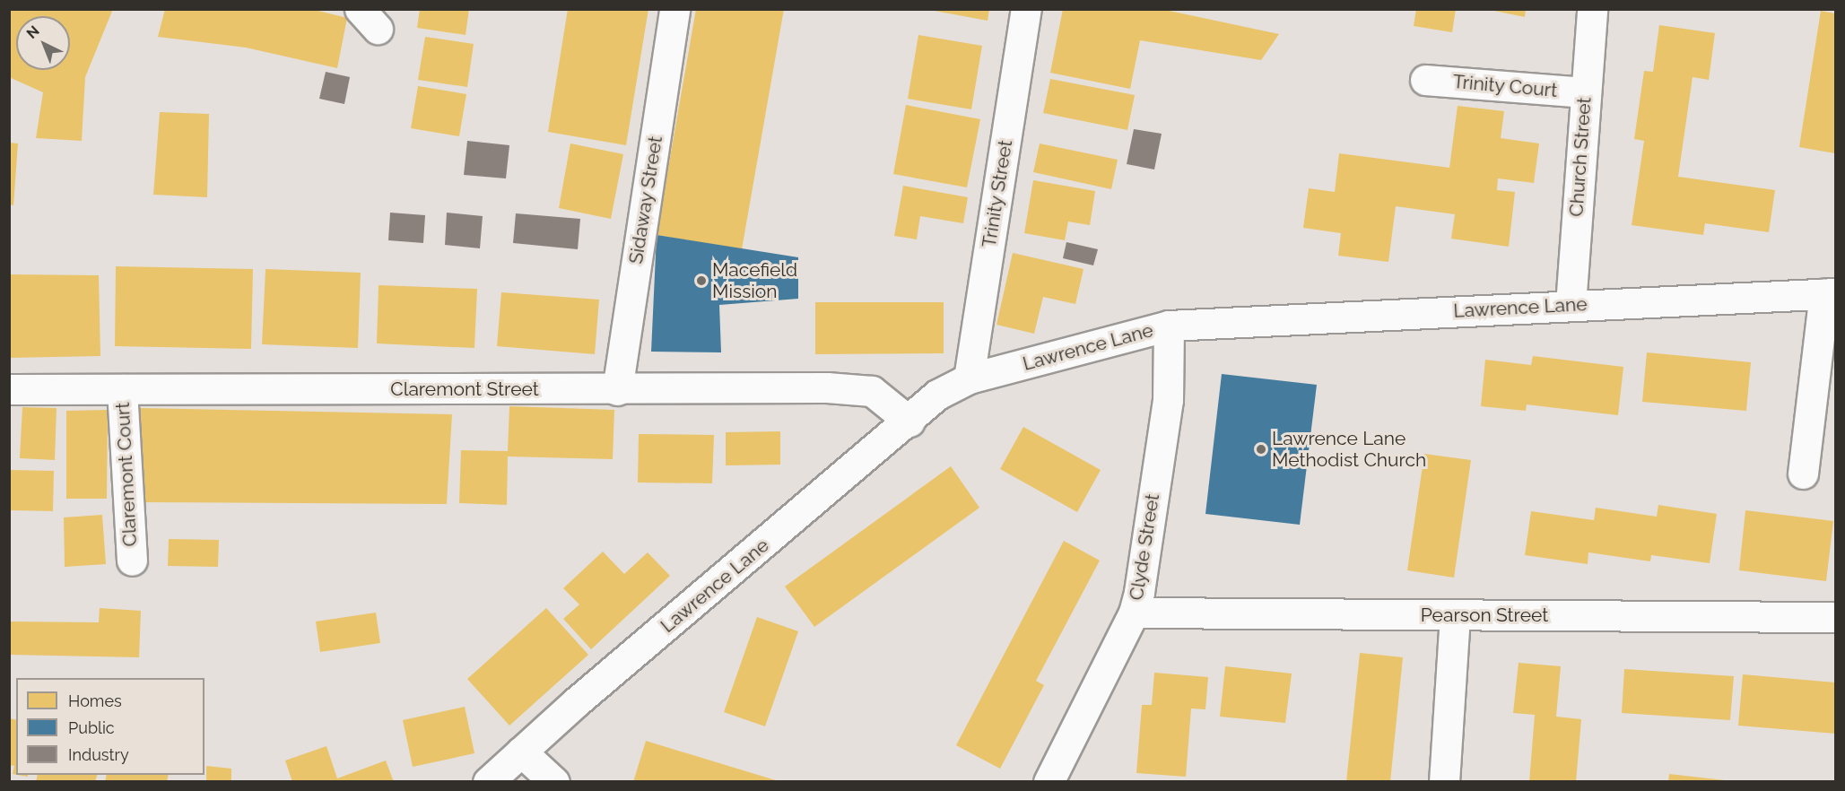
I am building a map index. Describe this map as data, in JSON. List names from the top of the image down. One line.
{"streets":{"street":["Trinity Court","Church Street","Trinity Street","Sidaway Street","Lawrence Lane","Claremont Street","Claremont Court","Clyde Street","Pearson Street"]},"crossings":[["Trinity Court","Church Street"],["Church Street","Lawrence Lane"],["Trinity Street","Lawrence Lane"],["Sidaway Street","Claremont Street"],["Lawrence Lane","Claremont Street"],["Lawrence Lane","Clyde Street"],["Claremont Street","Claremont Court"],["Clyde Street","Pearson Street"]],"places":["Macefield Mission","Lawrence Lane Methodist Church"],"legend":["Homes","Public","Industry"],"north":"top left"}
